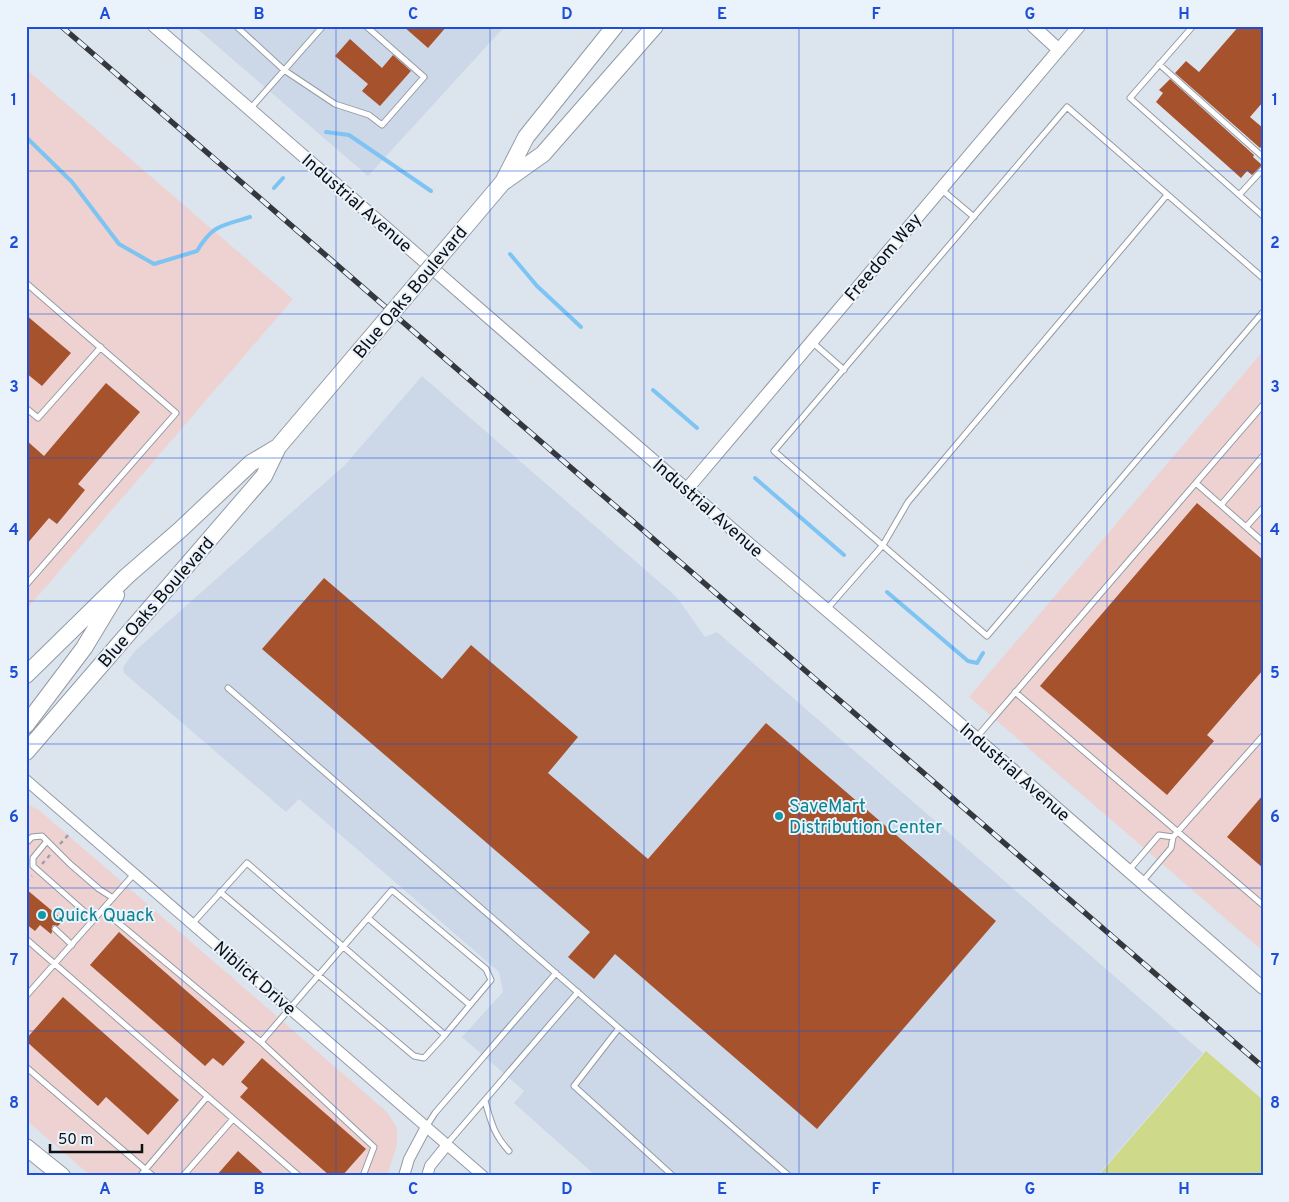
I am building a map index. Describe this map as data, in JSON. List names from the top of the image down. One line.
{"streets":{"main road":["Blue Oaks Boulevard"],"street":["Industrial Avenue","Freedom Way","Niblick Drive"]},"crossings":[["Industrial Avenue","Freedom Way"]],"places":["SaveMart Distribution Center","Quick Quack"],"scale_bar":"50 m","grid":{"columns":["A","B","C","D","E","F","G","H"],"rows":["1","2","3","4","5","6","7","8"]}}
